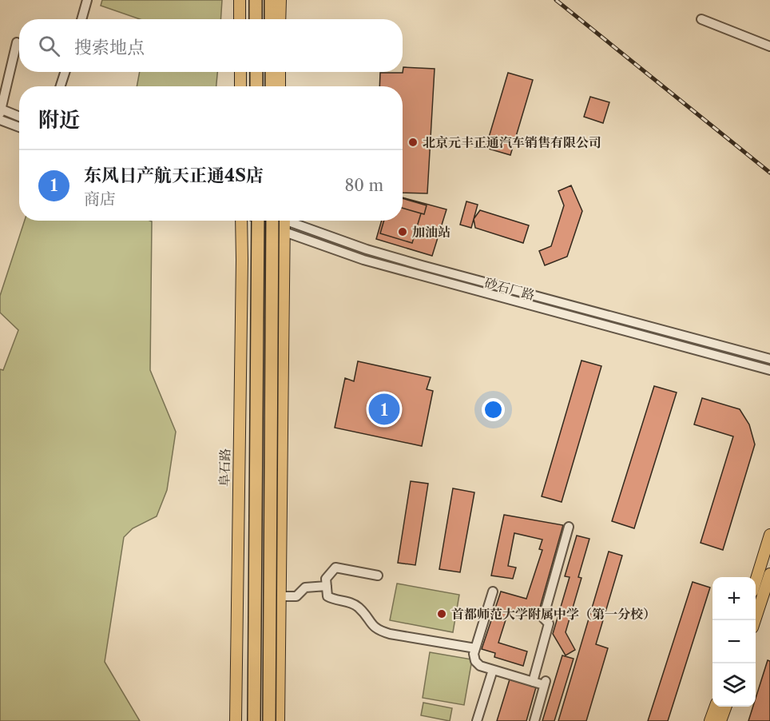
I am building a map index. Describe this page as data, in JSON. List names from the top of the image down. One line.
{"streets":{"main road":["阜石路"],"street":["砂石厂路"]},"places":["北京元丰正通汽车销售有限公司","加油站","首都师范大学附属中学（第一分校）"],"page":{"search":"搜索地点","heading":"附近","list":[{"mark":"1","name":"东风日产航天正通4S店","note":"商店","value":"80 m"}],"pins":"1","map_buttons":["+","−"]}}
